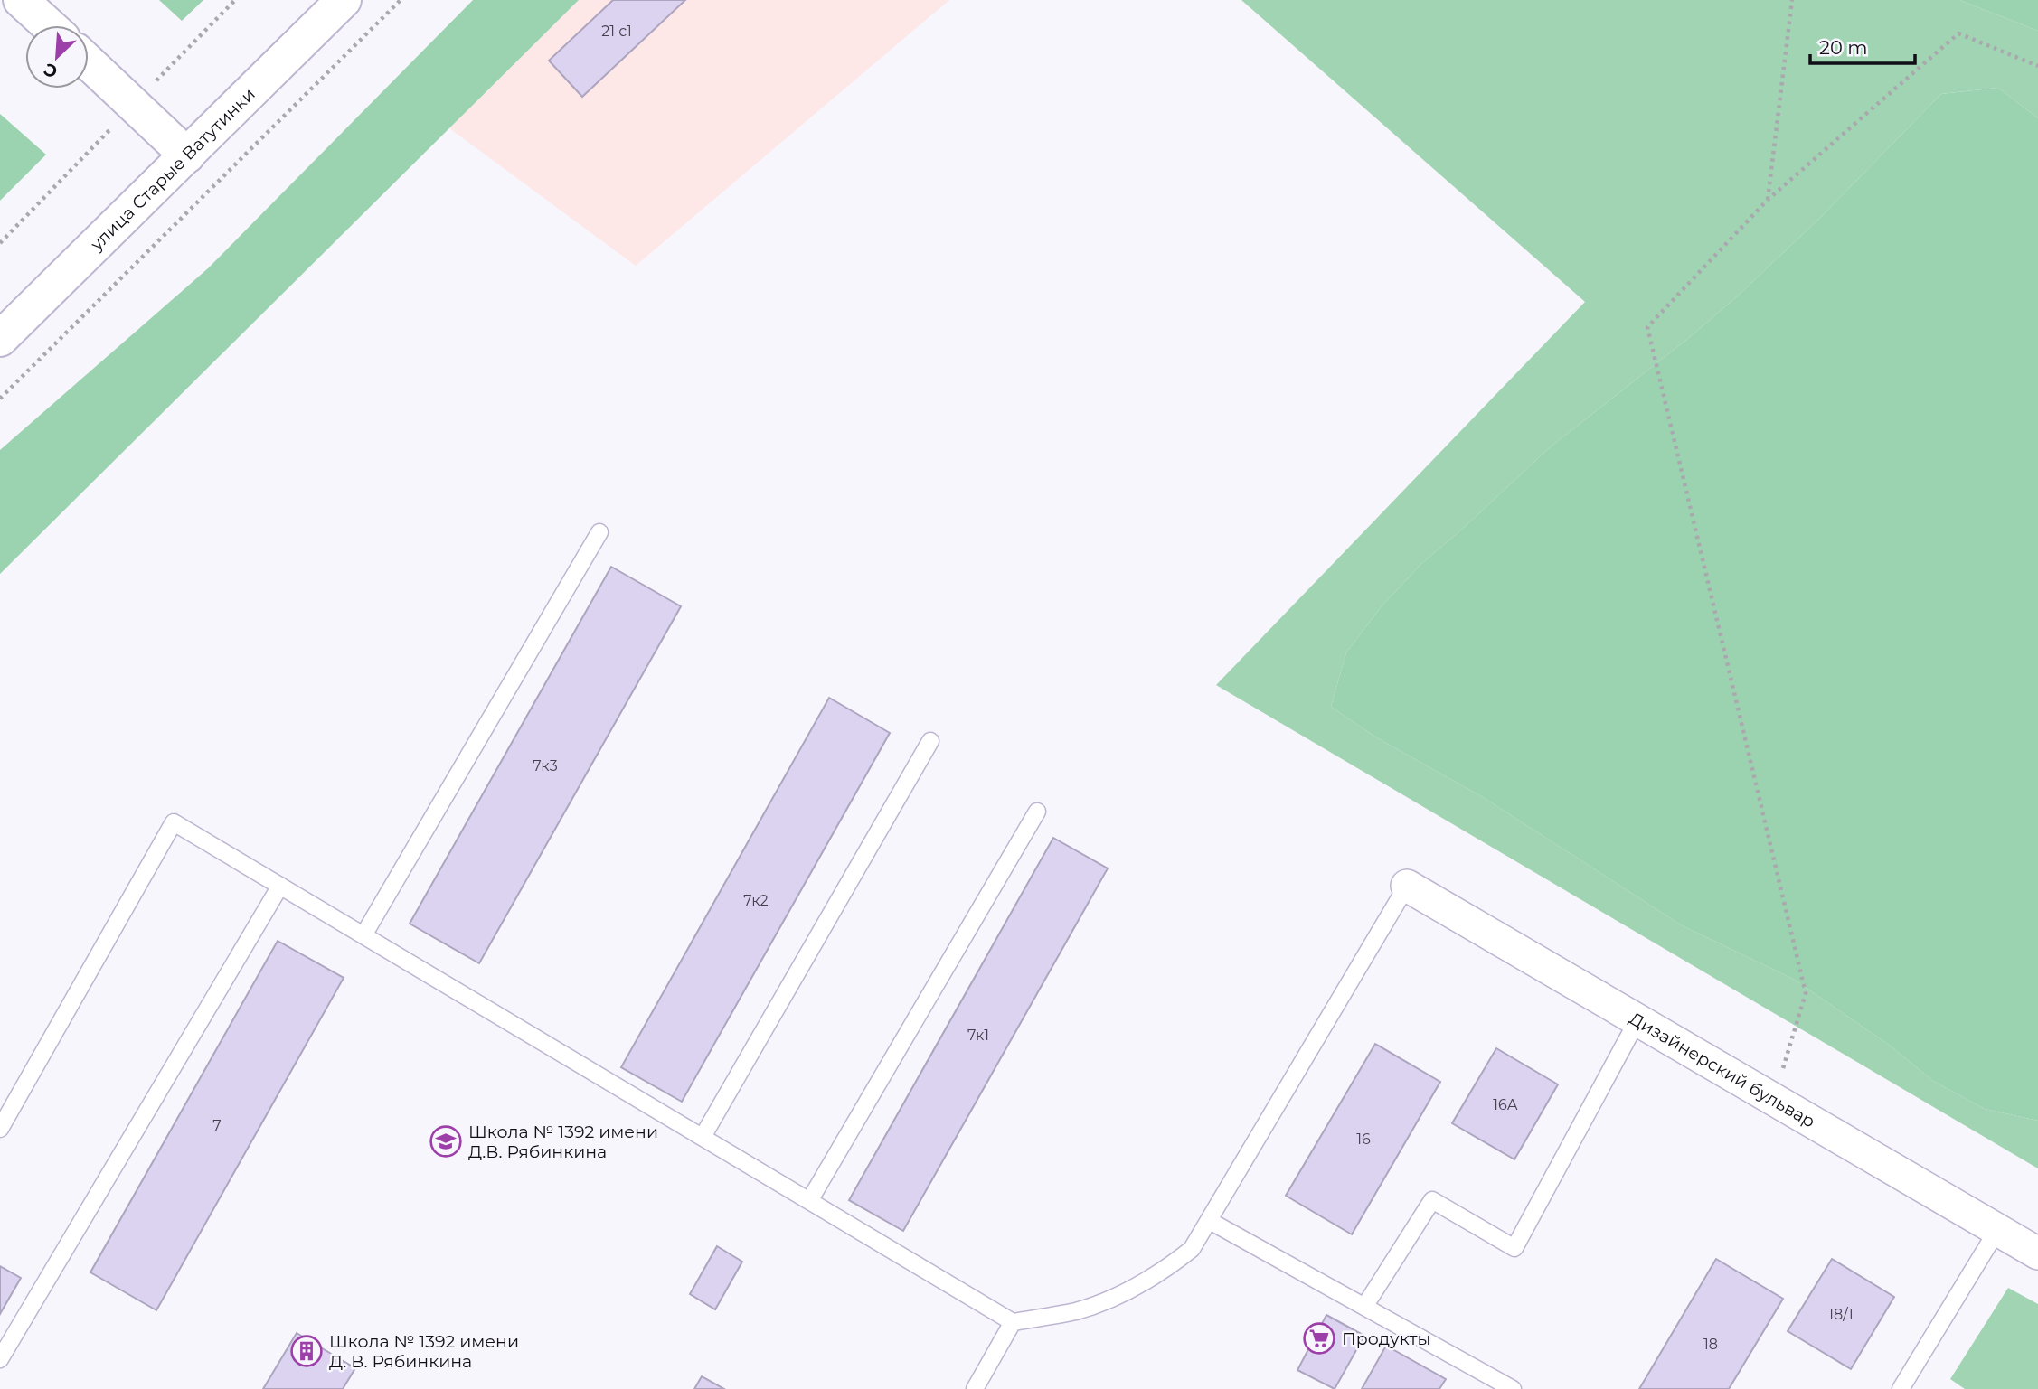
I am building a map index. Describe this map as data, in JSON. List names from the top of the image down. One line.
{"streets":{"main road":["улица Старые Ватутинки"],"street":["Дизайнерский бульвар"]},"places":{"school or university":["Школа № 1392 имени Д.В. Рябинкина"],"supermarket":["Продукты"],"building":["Школа № 1392 имени Д. В. Рябинкина"]},"house_numbers":["21 с1","7к3","7к2","7к1","16А","7","16","18/1","18"],"scale_bar":"20 m","north":"bottom left"}
